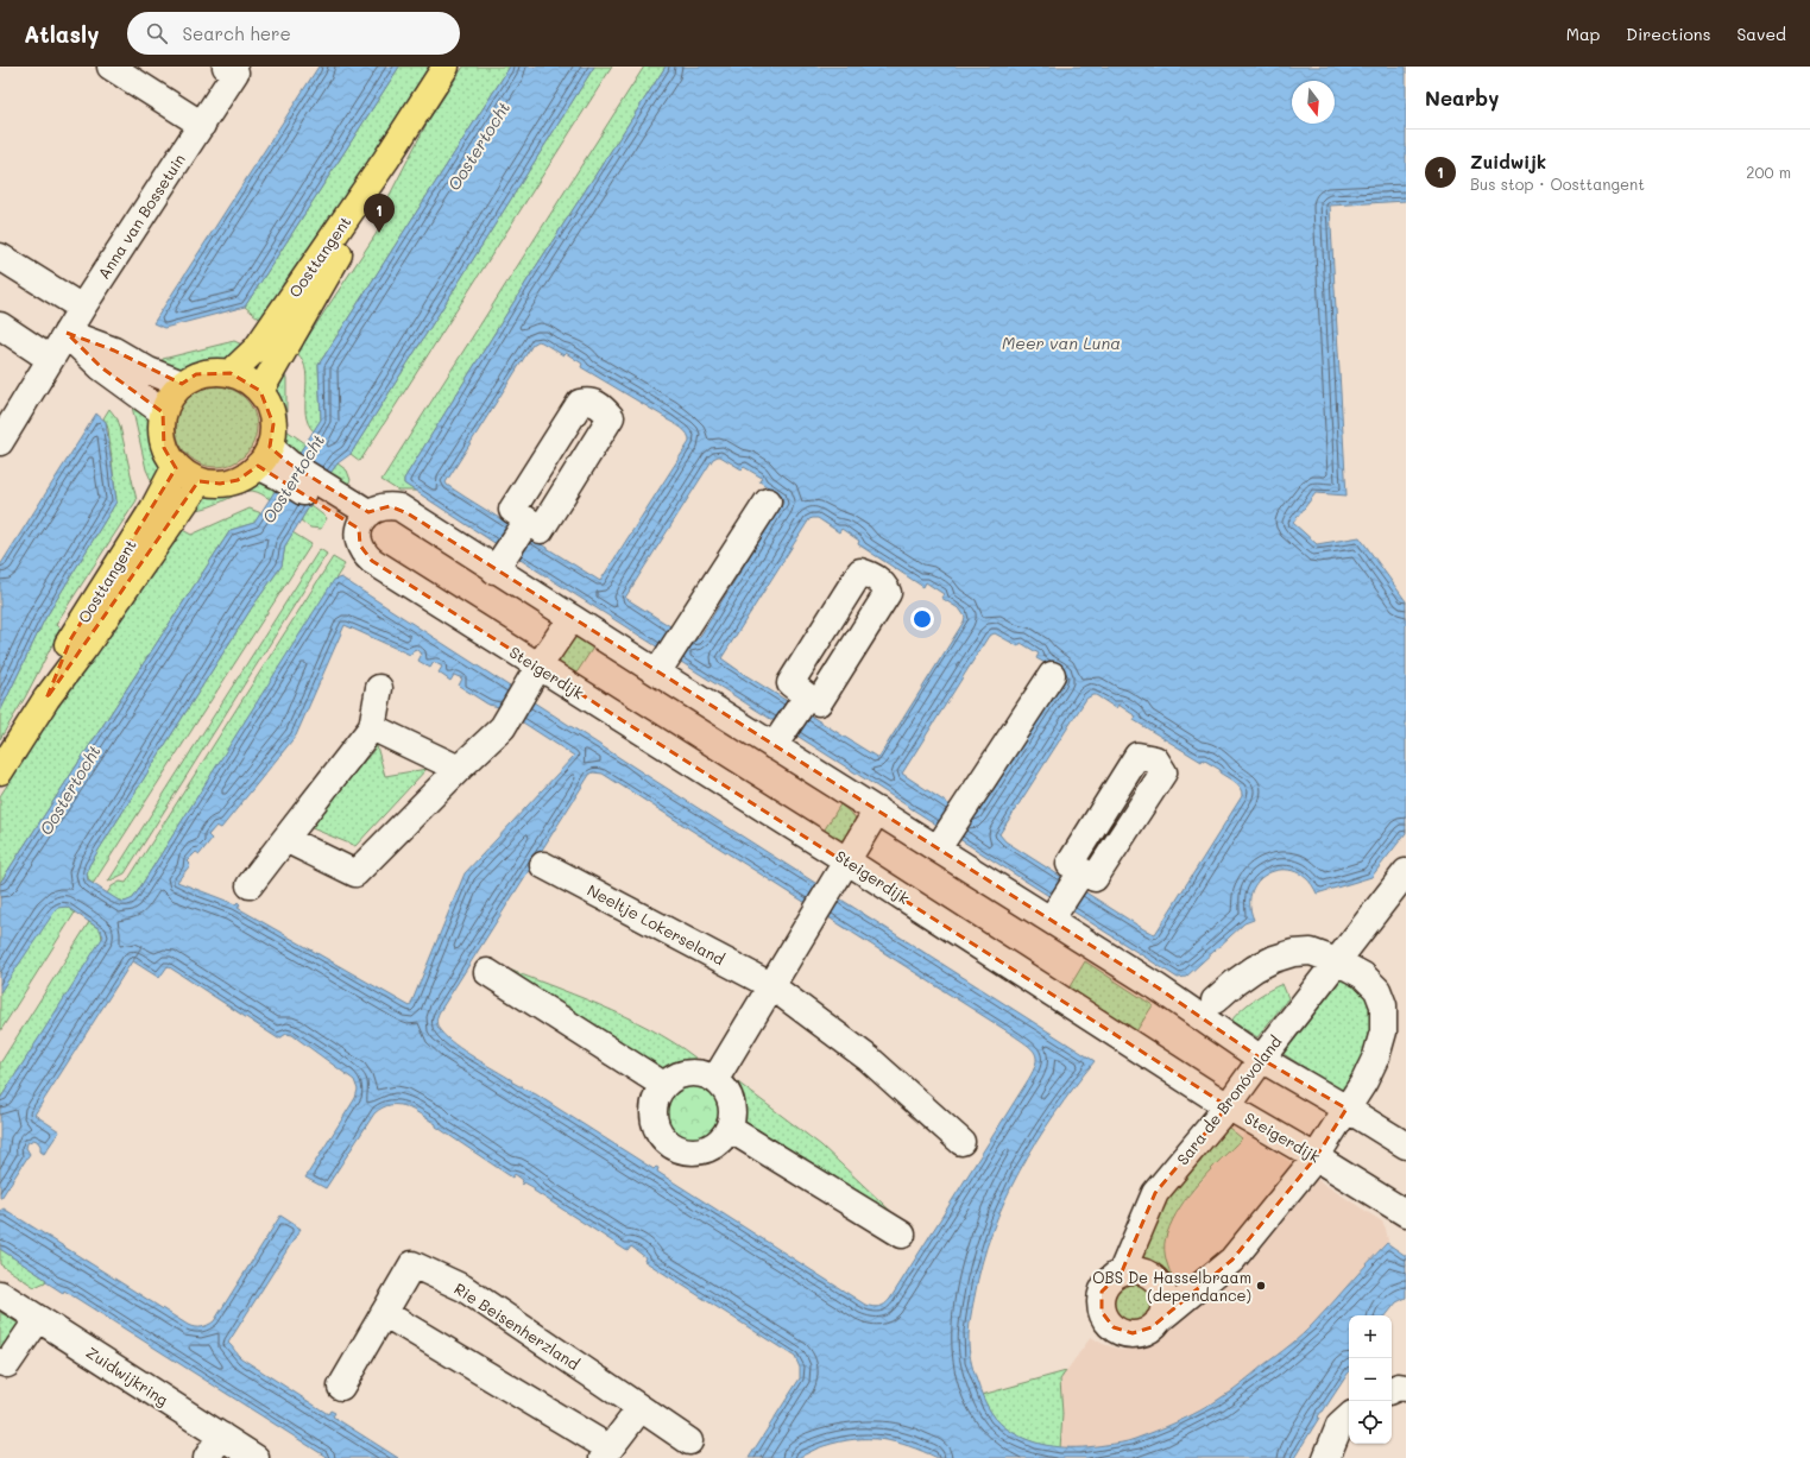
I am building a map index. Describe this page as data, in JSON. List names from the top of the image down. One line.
{"streets":{"main road":["Oosttangent"],"street":["Anna van Bossetuin","Steigerdijk","Neeltje Lokerseland","Sara de Bronóvoland","Rie Beisenherzland","Zuidwijkring"]},"crossings":[["Steigerdijk","Sara de Bronóvoland"]],"water":["Oostertocht","Meer van Luna"],"places":["OBS De Hasselbraam (dependance)"],"north":"bottom","page":{"header":"Atlasly","search":"Search here","nav":["Map","Directions","Saved"],"heading":"Nearby","list":[{"mark":"1","name":"Zuidwijk","note":"Bus stop · Oosttangent","value":"200 m"}],"pins":"1","map_buttons":["+","−"]}}
